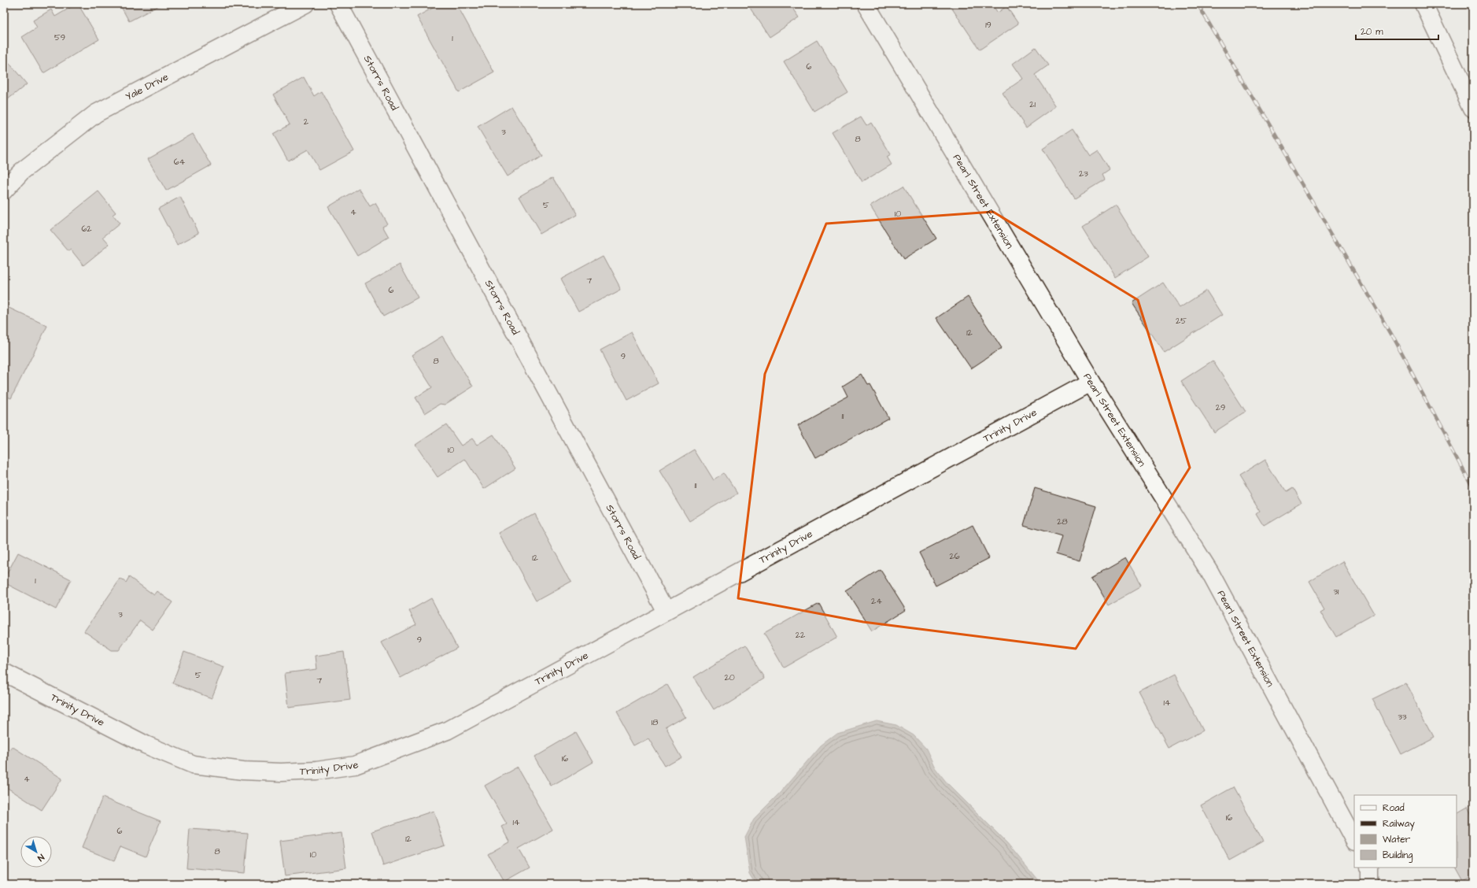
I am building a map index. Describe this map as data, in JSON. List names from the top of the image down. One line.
{"streets":{"street":["Storrs Road","Yale Drive","Pearl Street Extension","Trinity Drive"]},"crossings":[["Storrs Road","Trinity Drive"],["Pearl Street Extension","Trinity Drive"]],"house_numbers":["19","59","1","6","21","2","3","8","64","23","5","4","10","62","7","6","25","12","9","8","29","11","10","11","28","26","12","1","31","24","3","22","9","5","20","7","14","33","18","16","4","16","14","6","12","8","10"],"legend":["Road","Railway","Water","Building"],"scale_bar":"20 m","north":"bottom right"}
